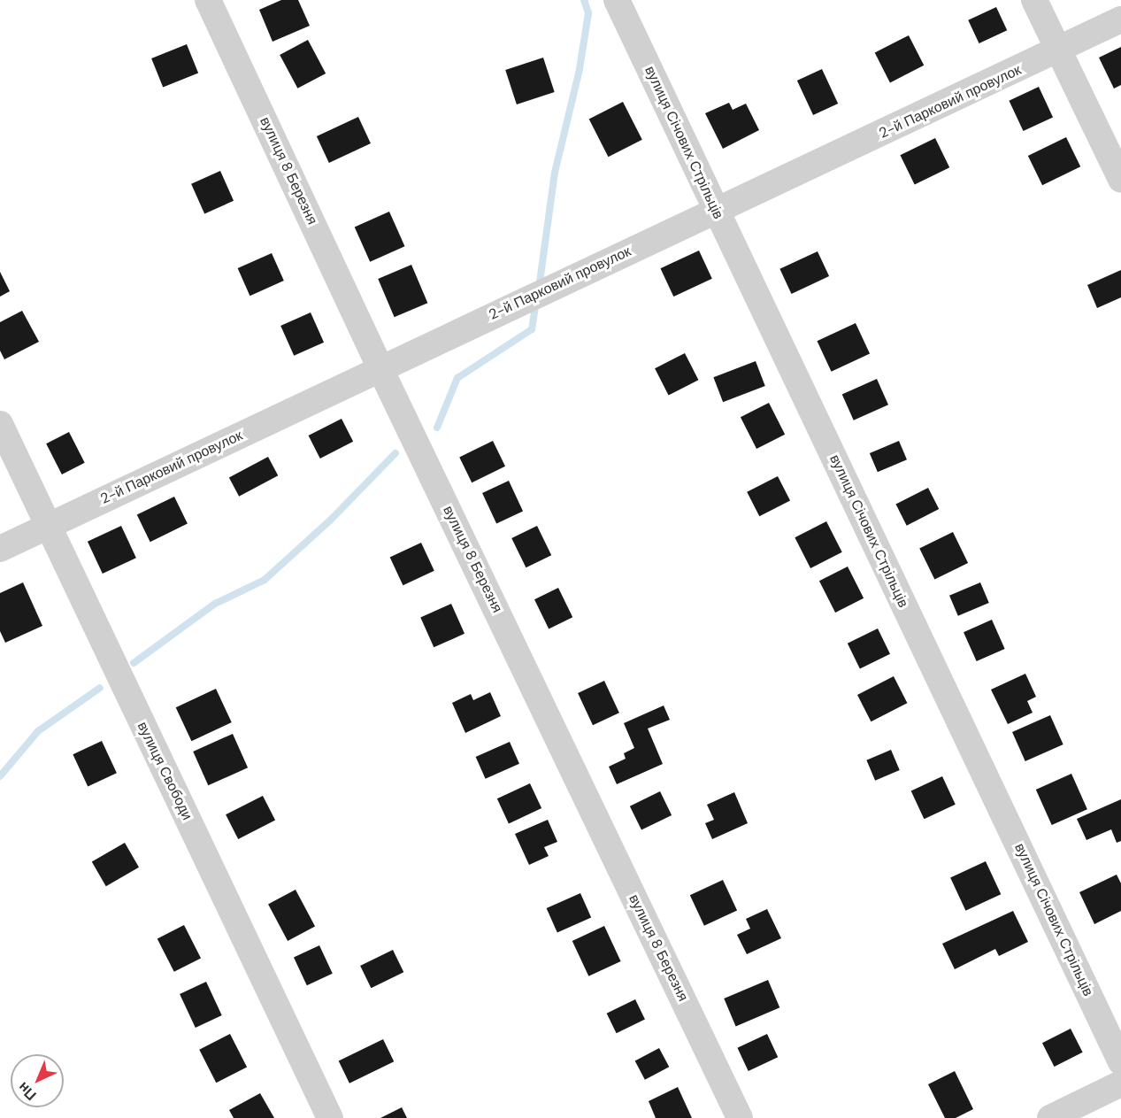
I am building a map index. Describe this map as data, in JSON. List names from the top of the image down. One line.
{"streets":{"street":["2-й Парковий провулок","вулиця Січових Стрільців","вулиця 8 Березня","вулиця Свободи"]},"crossings":[["2-й Парковий провулок","вулиця Січових Стрільців"],["2-й Парковий провулок","вулиця 8 Березня"],["2-й Парковий провулок","вулиця Свободи"]],"north":"bottom left"}
